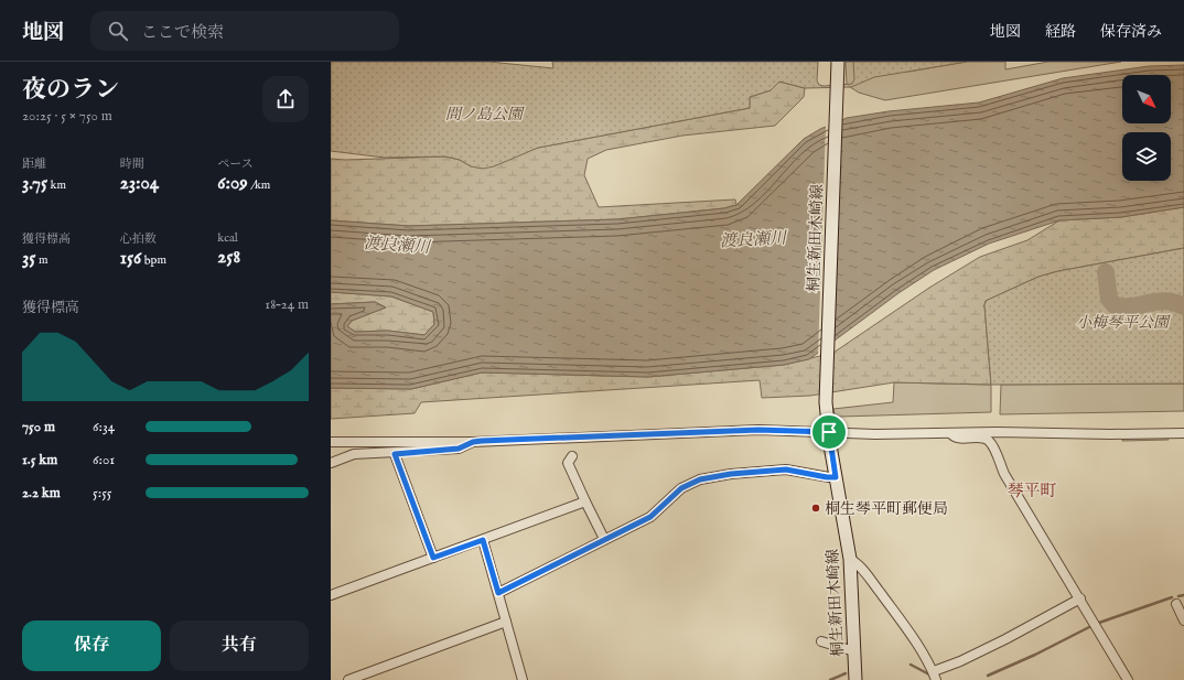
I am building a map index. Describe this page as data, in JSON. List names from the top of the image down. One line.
{"streets":{"main road":["桐生新田木崎線"]},"districts":["琴平町"],"water":["渡良瀬川"],"parks":["間ノ島公園","小梅琴平公園"],"places":["桐生琴平町郵便局"],"north":"bottom right","page":{"header":"地図","search":"ここで検索","nav":["地図","経路","保存済み"],"heading":["夜のラン","20:25 · 5 × 750 m"],"stats":[["距離","3.75 km"],["時間","23:04"],["ペース","6:09 /km"],["獲得標高","35 m"],["心拍数","156 bpm"],["kcal","258"]],"chart":["獲得標高","18–24 m"],"list":[{"name":"750 m","note":"6:34"},{"name":"1.5 km","note":"6:01"},{"name":"2.2 km","note":"5:55"}],"buttons":["保存","共有"]}}
